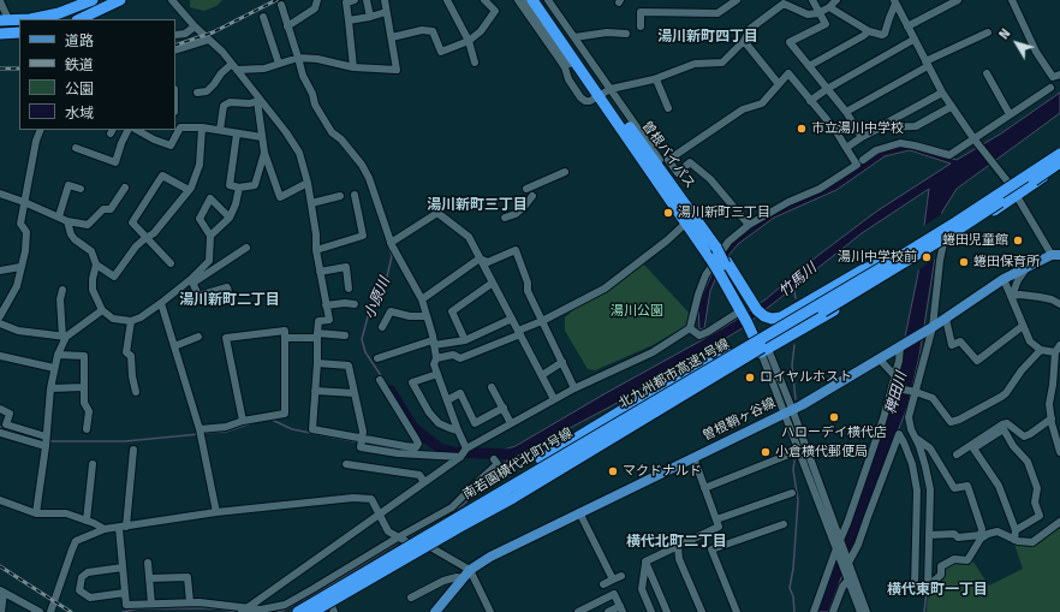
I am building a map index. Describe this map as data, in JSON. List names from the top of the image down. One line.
{"streets":{"highway":["曽根バイパス","北九州都市高速1号線"],"main road":["曽根鞘ヶ谷線"],"street":["南若園横代北町1号線"]},"crossings":[["北九州都市高速1号線","南若園横代北町1号線"]],"districts":["湯川新町四丁目","湯川新町三丁目","湯川新町二丁目","横代北町二丁目","横代東町一丁目"],"water":["竹馬川","小原川","稗田川"],"parks":["湯川公園"],"places":["市立湯川中学校","湯川新町三丁目","蜷田児童館","湯川中学校前","蜷田保育所","ロイヤルホスト","ハローデイ横代店","小倉横代郵便局","マクドナルド"],"legend":["道路","鉄道","公園","水域"],"north":"top left"}
